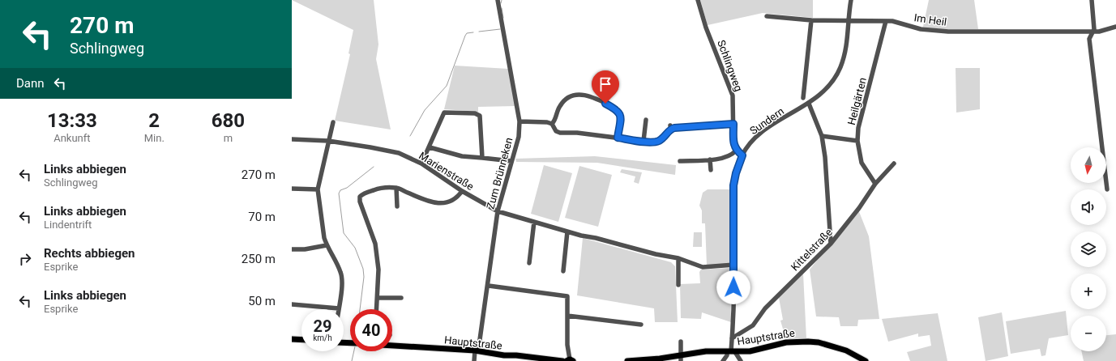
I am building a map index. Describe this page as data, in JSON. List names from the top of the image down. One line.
{"streets":{"main road":["Hauptstraße"],"street":["Im Heil","Schlingweg","Heilgärten","Sundern","Marienstraße","Zum Brünneken","Kittelstraße"]},"crossings":[["Im Heil","Heilgärten"],["Im Heil","Sundern"],["Heilgärten","Kittelstraße"],["Sundern","Marienstraße"],["Sundern","Kittelstraße"],["Sundern","Hauptstraße"],["Marienstraße","Zum Brünneken"],["Zum Brünneken","Hauptstraße"]],"north":"bottom","page":{"turn":["270 m","Schlingweg"],"then":"Dann","eta":["13:33","Ankunft","2","Min.","680","m"],"map_buttons":["+","−"],"list":[{"name":"Links abbiegen","note":"Schlingweg","value":"270 m"},{"name":"Links abbiegen","note":"Lindentrift","value":"70 m"},{"name":"Rechts abbiegen","note":"Esprike","value":"250 m"},{"name":"Links abbiegen","note":"Esprike","value":"50 m"}],"speed":"29 km/h","limit":"40"}}
